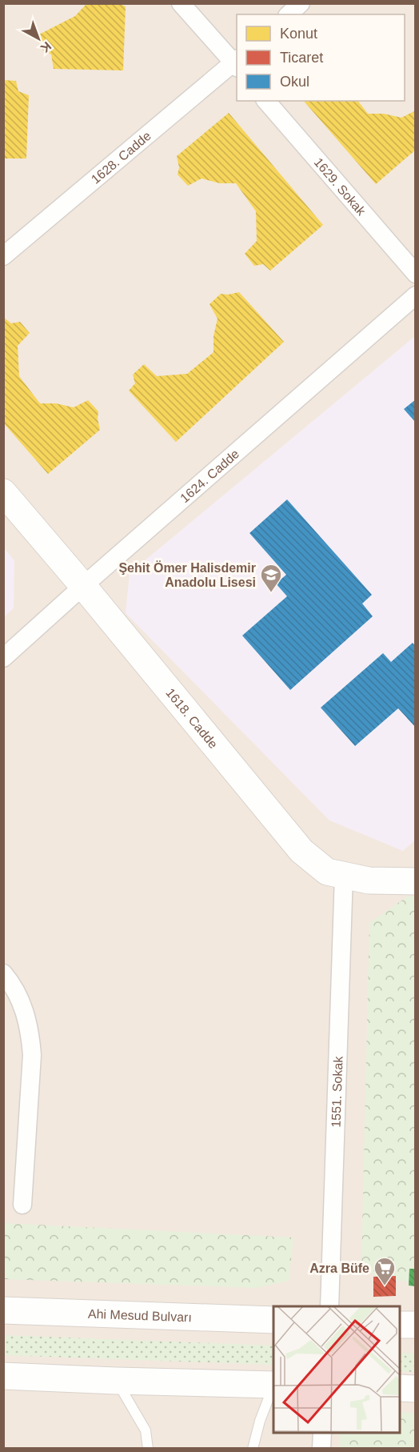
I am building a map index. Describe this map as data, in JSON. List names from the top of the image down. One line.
{"streets":{"street":["1628. Cadde","1629. Sokak","1624. Cadde","1618. Cadde","1551. Sokak","Ahi Mesud Bulvarı"]},"crossings":[["1624. Cadde","1618. Cadde"],["1618. Cadde","1551. Sokak"]],"places":{"school or university":["Şehit Ömer Halisdemir Anadolu Lisesi"],"supermarket":["Azra Büfe"]},"legend":["Konut","Ticaret","Okul"],"north":"bottom right"}
